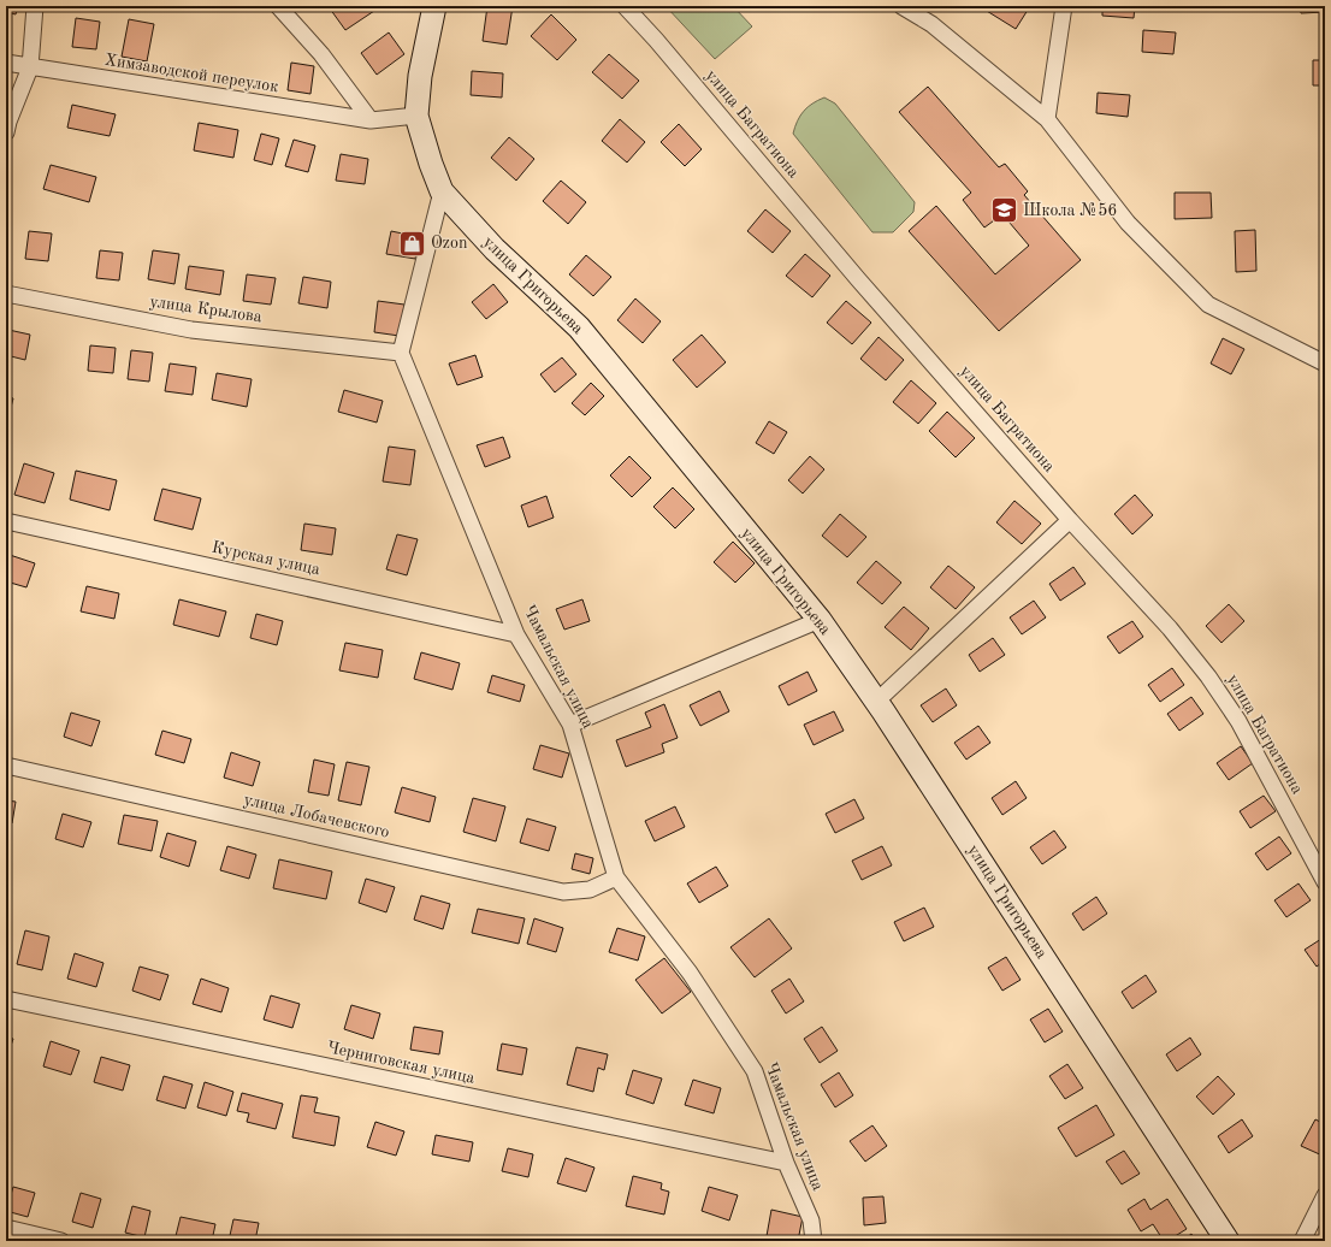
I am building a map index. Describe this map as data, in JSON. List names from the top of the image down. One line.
{"streets":{"main road":["улица Григорьева"],"street":["Химзаводской переулок","улица Багратиона","улица Крылова","Курская улица","Чамальская улица","улица Лобачевского","Черниговская улица"]},"crossings":[["улица Крылова","Чамальская улица"],["Курская улица","Чамальская улица"],["Чамальская улица","улица Лобачевского"],["Чамальская улица","Черниговская улица"]],"places":{"school or university":["Школа №56"],"shop":["Ozon"]}}
